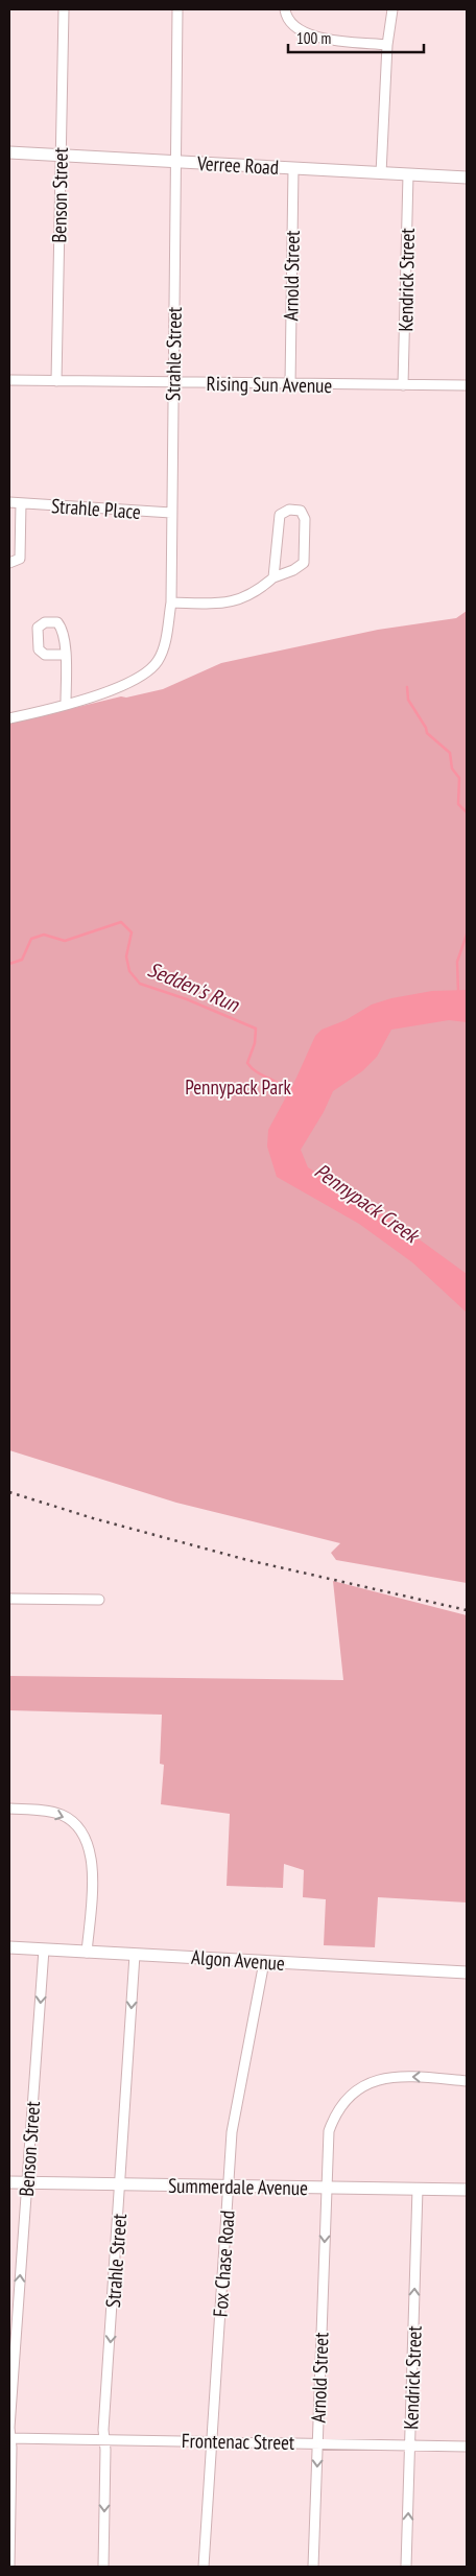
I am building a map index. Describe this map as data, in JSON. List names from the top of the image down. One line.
{"streets":{"street":["Verree Road","Benson Street","Arnold Street","Kendrick Street","Strahle Street","Rising Sun Avenue","Strahle Place","Algon Avenue","Summerdale Avenue","Fox Chase Road","Frontenac Street"]},"crossings":[["Verree Road","Benson Street"],["Verree Road","Arnold Street"],["Verree Road","Kendrick Street"],["Verree Road","Strahle Street"],["Benson Street","Rising Sun Avenue"],["Benson Street","Algon Avenue"],["Benson Street","Summerdale Avenue"],["Benson Street","Frontenac Street"],["Arnold Street","Rising Sun Avenue"],["Arnold Street","Summerdale Avenue"],["Arnold Street","Frontenac Street"],["Kendrick Street","Rising Sun Avenue"],["Kendrick Street","Summerdale Avenue"],["Kendrick Street","Frontenac Street"],["Strahle Street","Rising Sun Avenue"],["Strahle Street","Strahle Place"],["Strahle Street","Algon Avenue"],["Strahle Street","Summerdale Avenue"],["Strahle Street","Frontenac Street"],["Algon Avenue","Fox Chase Road"],["Summerdale Avenue","Fox Chase Road"],["Fox Chase Road","Frontenac Street"]],"one_way":["Arnold Street","Kendrick Street","Strahle Street"],"water":["Sedden's Run","Pennypack Creek"],"parks":["Pennypack Park"],"scale_bar":"100 m"}
